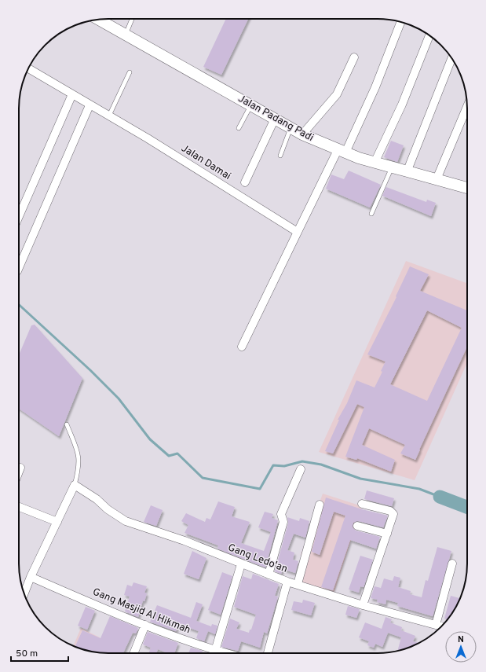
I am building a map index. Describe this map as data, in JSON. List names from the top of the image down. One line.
{"streets":{"main road":["Jalan Padang Padi"],"street":["Jalan Damai","Gang Ledo'an","Gang Masjid Al Hikmah"]},"scale_bar":"50 m","north":"top"}
